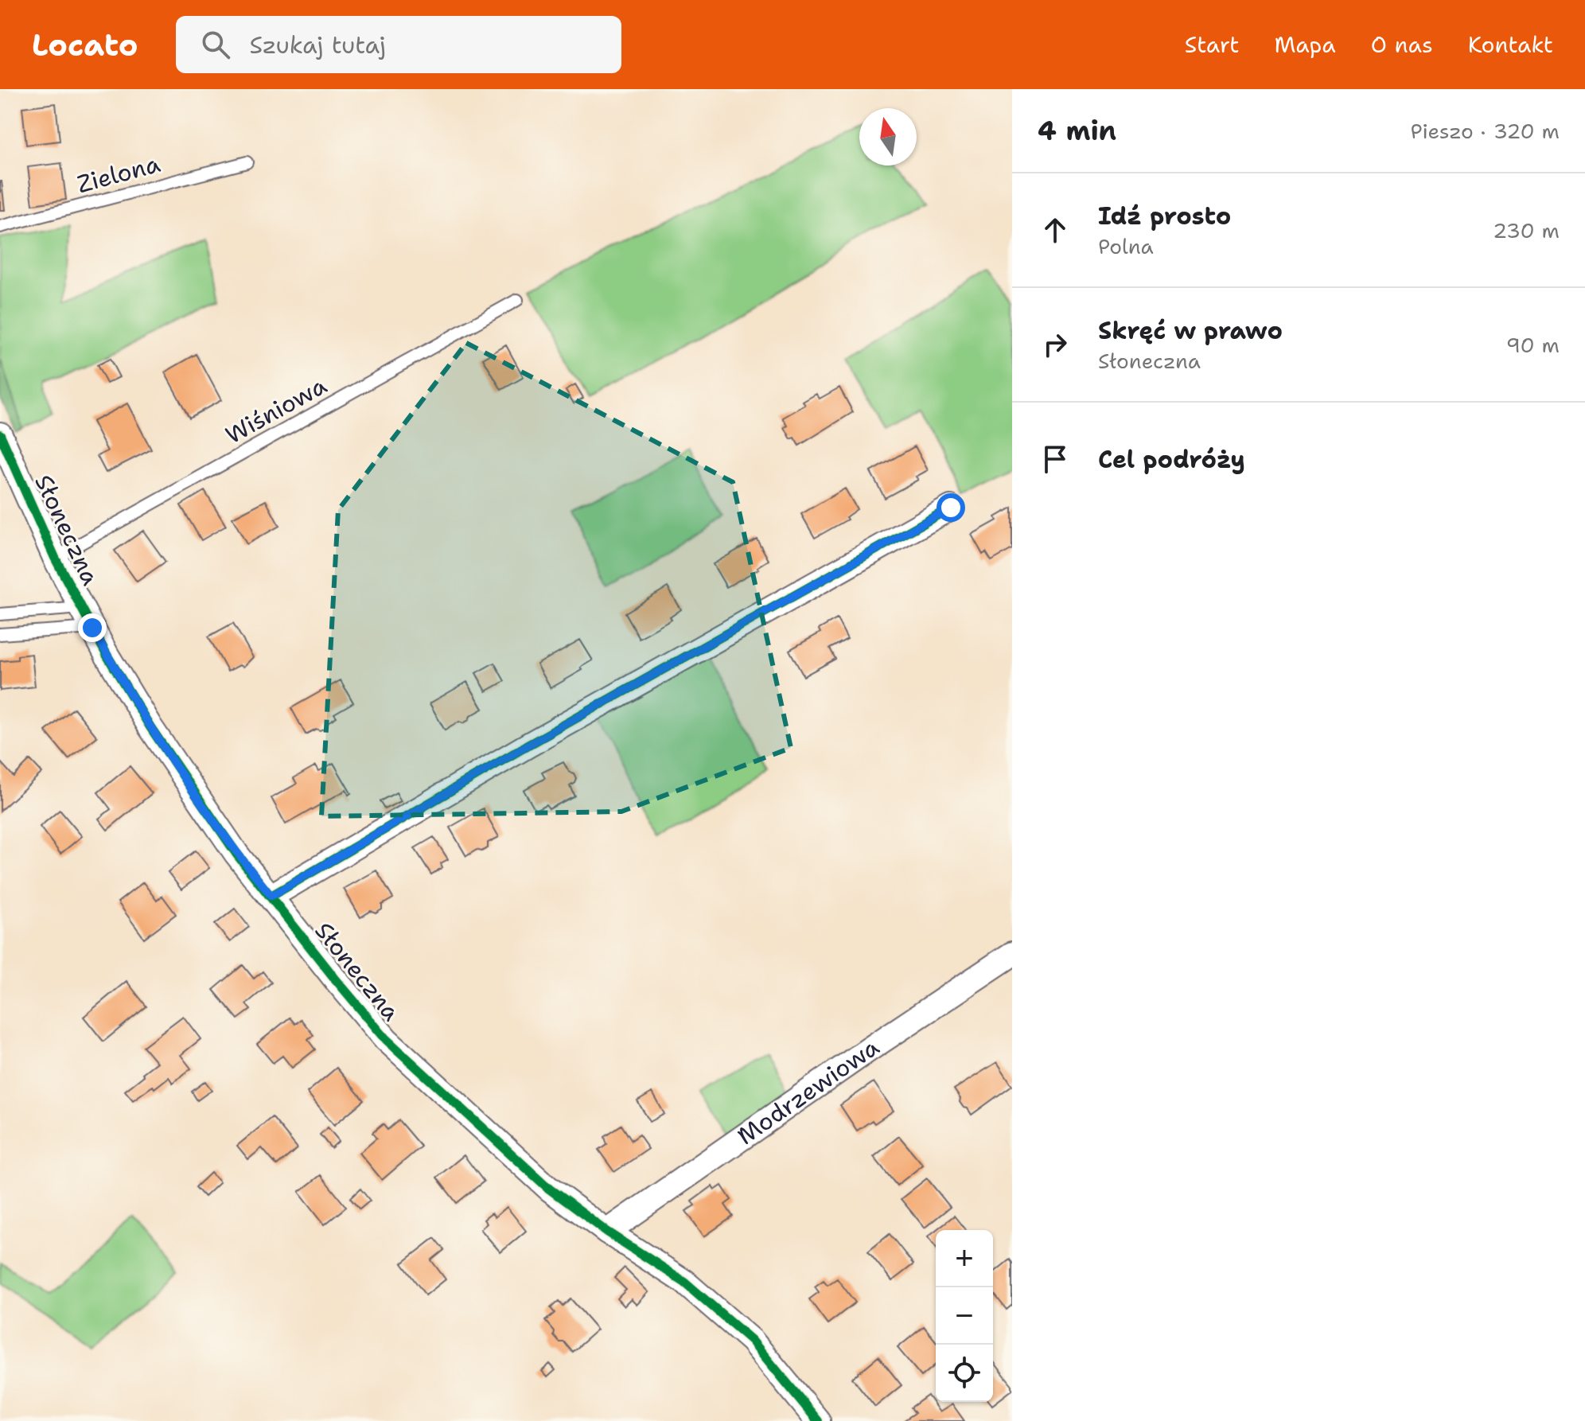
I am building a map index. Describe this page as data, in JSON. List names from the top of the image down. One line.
{"streets":{"street":["Słoneczna","Modrzewiowa"],"lane":["Zielona","Wiśniowa"]},"crossings":[["Wiśniowa","Słoneczna"],["Słoneczna","Modrzewiowa"]],"north":"top","page":{"header":"Locato","search":"Szukaj tutaj","nav":["Start","Mapa","O nas","Kontakt"],"heading":["4 min","Pieszo · 320 m"],"list":[["Idź prosto","Polna","230 m"],["Skręć w prawo","Słoneczna","90 m"],"Cel podróży"],"map_buttons":["+","−"]}}
